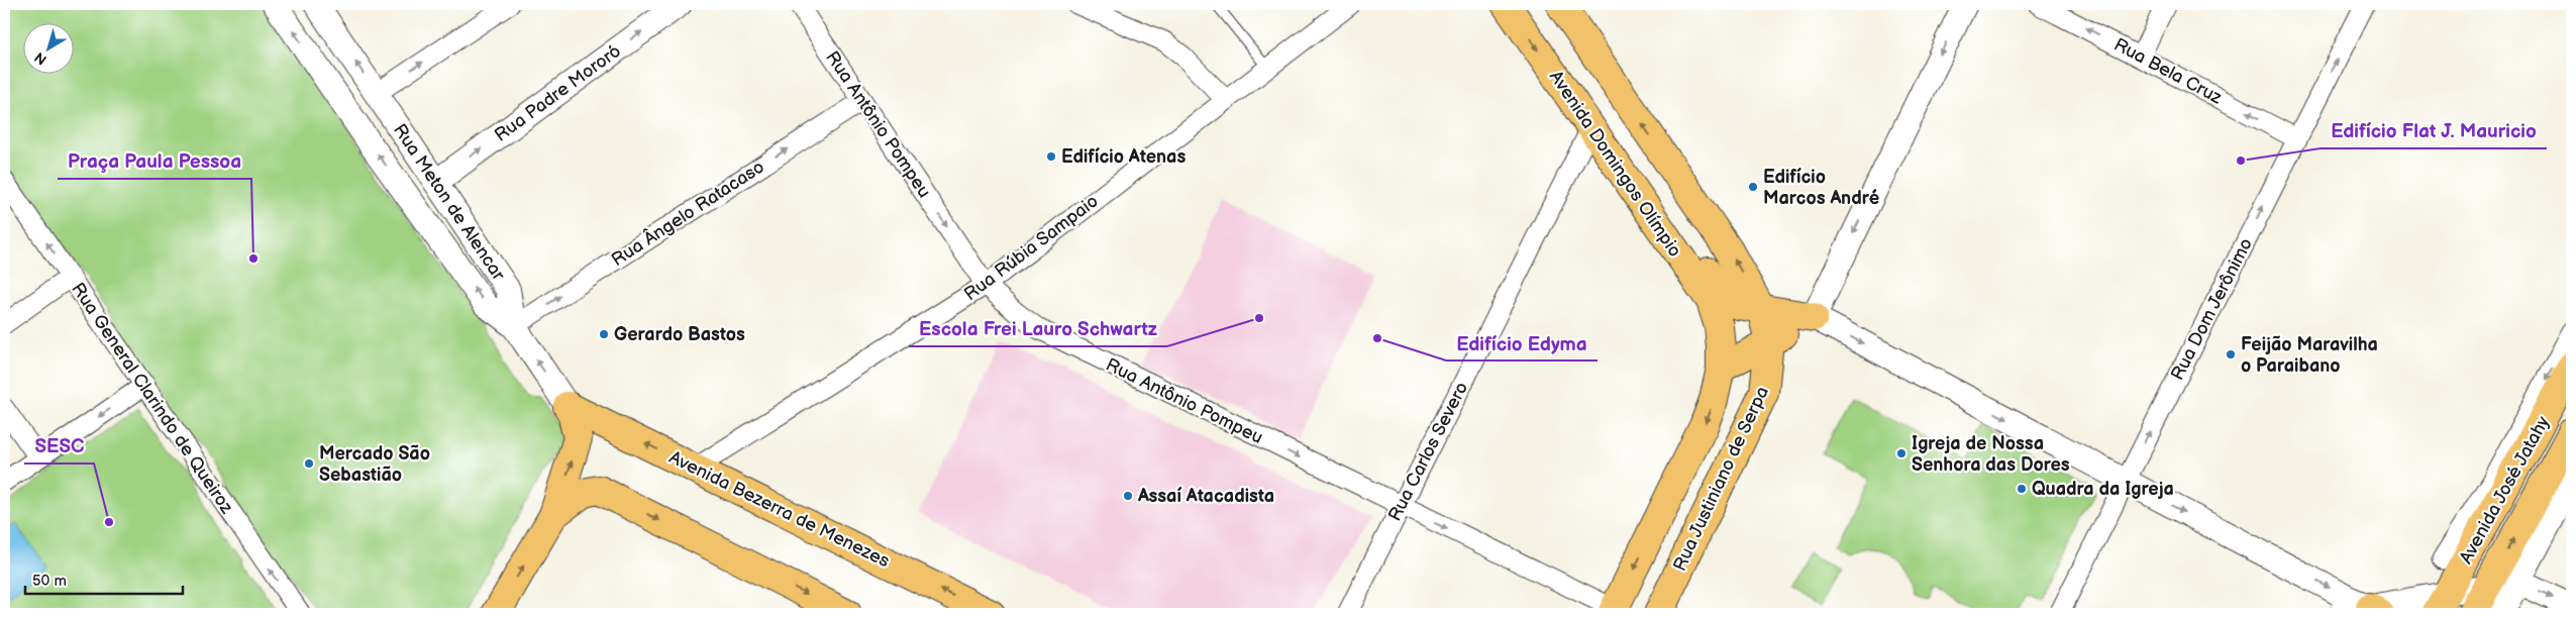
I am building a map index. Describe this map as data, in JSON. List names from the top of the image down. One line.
{"streets":{"main road":["Avenida Domingos Olímpio","Rua Justiniano de Serpa","Avenida José Jatahy","Avenida Bezerra de Menezes"],"street":["Rua Bela Cruz","Rua Padre Mororó","Rua Antônio Pompeu","Rua Meton de Alencar","Rua Ângelo Ratacaso","Rua Rúbia Sampaio","Rua Dom Jerônimo","Rua General Clarindo de Queiroz","Rua Carlos Severo"]},"crossings":[["Rua Bela Cruz","Rua Dom Jerônimo"],["Rua Padre Mororó","Rua Meton de Alencar"],["Rua Antônio Pompeu","Rua Ângelo Ratacaso"],["Rua Antônio Pompeu","Rua Rúbia Sampaio"],["Rua Antônio Pompeu","Rua Carlos Severo"],["Rua Antônio Pompeu","Rua Justiniano de Serpa"],["Avenida Domingos Olímpio","Rua Carlos Severo"],["Avenida Domingos Olímpio","Rua Justiniano de Serpa"],["Rua Meton de Alencar","Rua Ângelo Ratacaso"],["Rua Meton de Alencar","Avenida Bezerra de Menezes"],["Rua Rúbia Sampaio","Avenida Bezerra de Menezes"]],"one_way":["Rua Bela Cruz","Rua Antônio Pompeu","Rua Ângelo Ratacaso","Rua Dom Jerônimo","Rua General Clarindo de Queiroz"],"places":["Edifício Atenas","Edifício Flat J. Mauricio","Edifício Marcos André","Praça Paula Pessoa","Escola Frei Lauro Schwartz","Gerardo Bastos","Edifício Edyma","Feijão Maravilha o Paraibano","Igreja de Nossa Senhora das Dores","Mercado São Sebastião","Quadra da Igreja","Assaí Atacadista","SESC"],"scale_bar":"50 m","north":"bottom left"}
